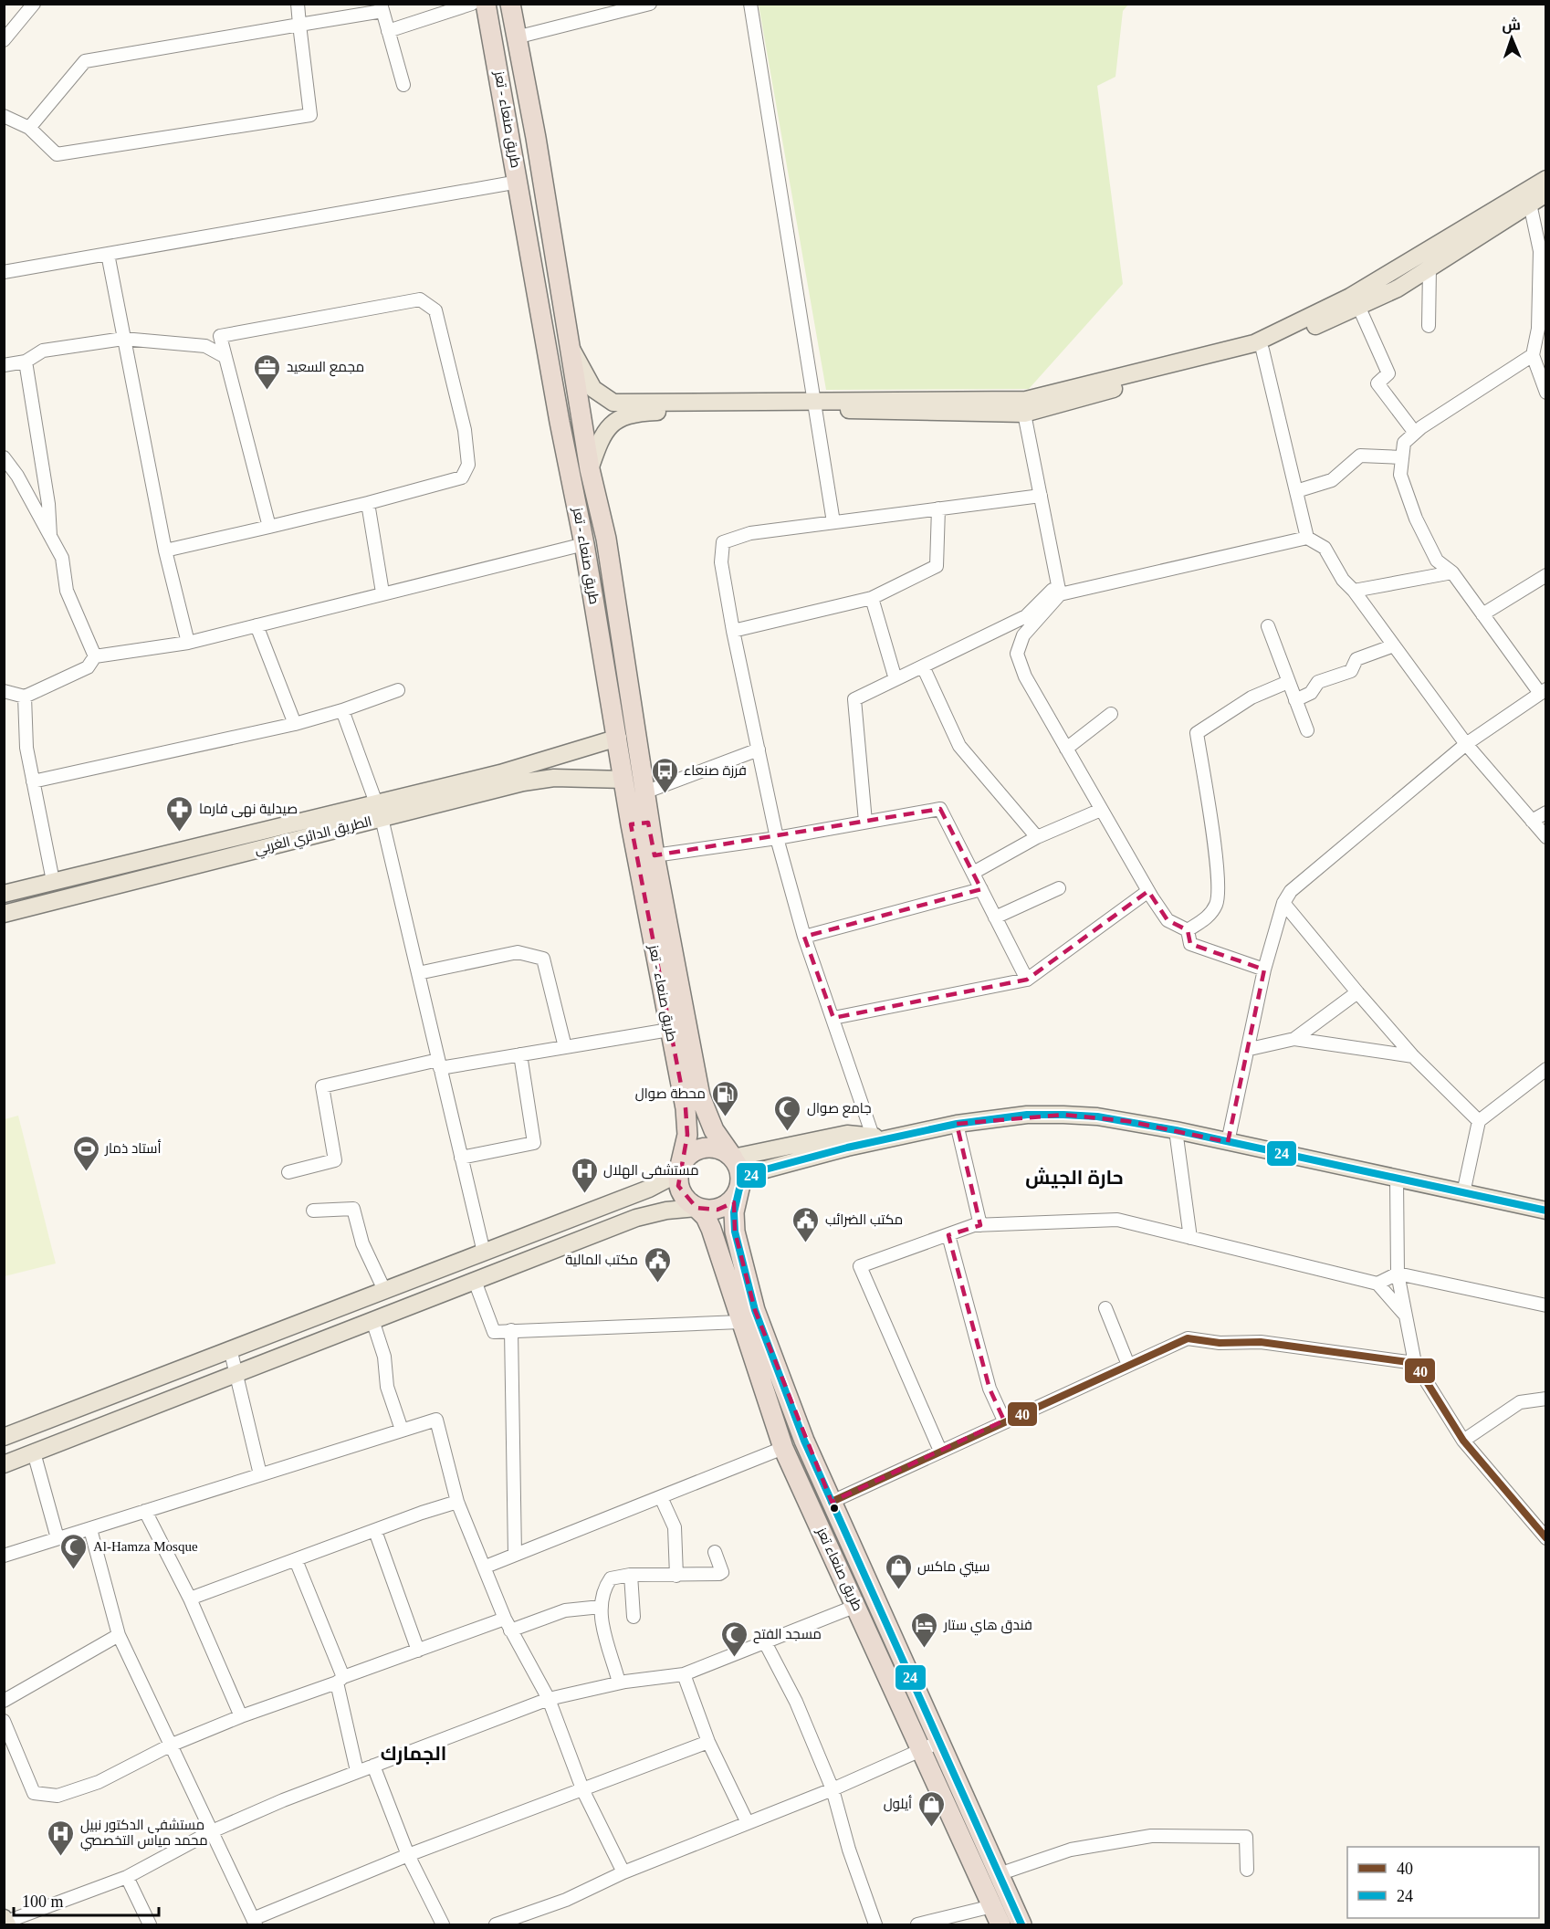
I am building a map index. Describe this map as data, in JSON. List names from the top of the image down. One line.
{"streets":{"highway":["طريق صنعاء - تعز","طريق صنعاء تعز"],"main road":["الطريق الدائري الغربي"]},"crossings":[["طريق صنعاء - تعز","الطريق الدائري الغربي"]],"districts":["حارة الجيش","الجمارك"],"places":{"office":["مجمع السعيد"],"bus stop":["فرزة صنعاء"],"pharmacy":["صيدلية نهى فارما"],"fuel station":["محطة صوال"],"mosque":["جامع صوال","Al-Hamza Mosque","مسجد الفتح"],"sports":["أستاد ذمار"],"hospital":["مستشفى الهلال","مستشفى الدكتور نبيل محمد مياس التخصصي"],"public building":["مكتب الضرائب","مكتب المالية"],"shop":["سيتي ماكس","أيلول"],"hotel":["فندق هاي ستار"]},"lines":["transit line 24","transit line 40"],"legend":["40","24"],"scale_bar":"100 m","north":"top"}
